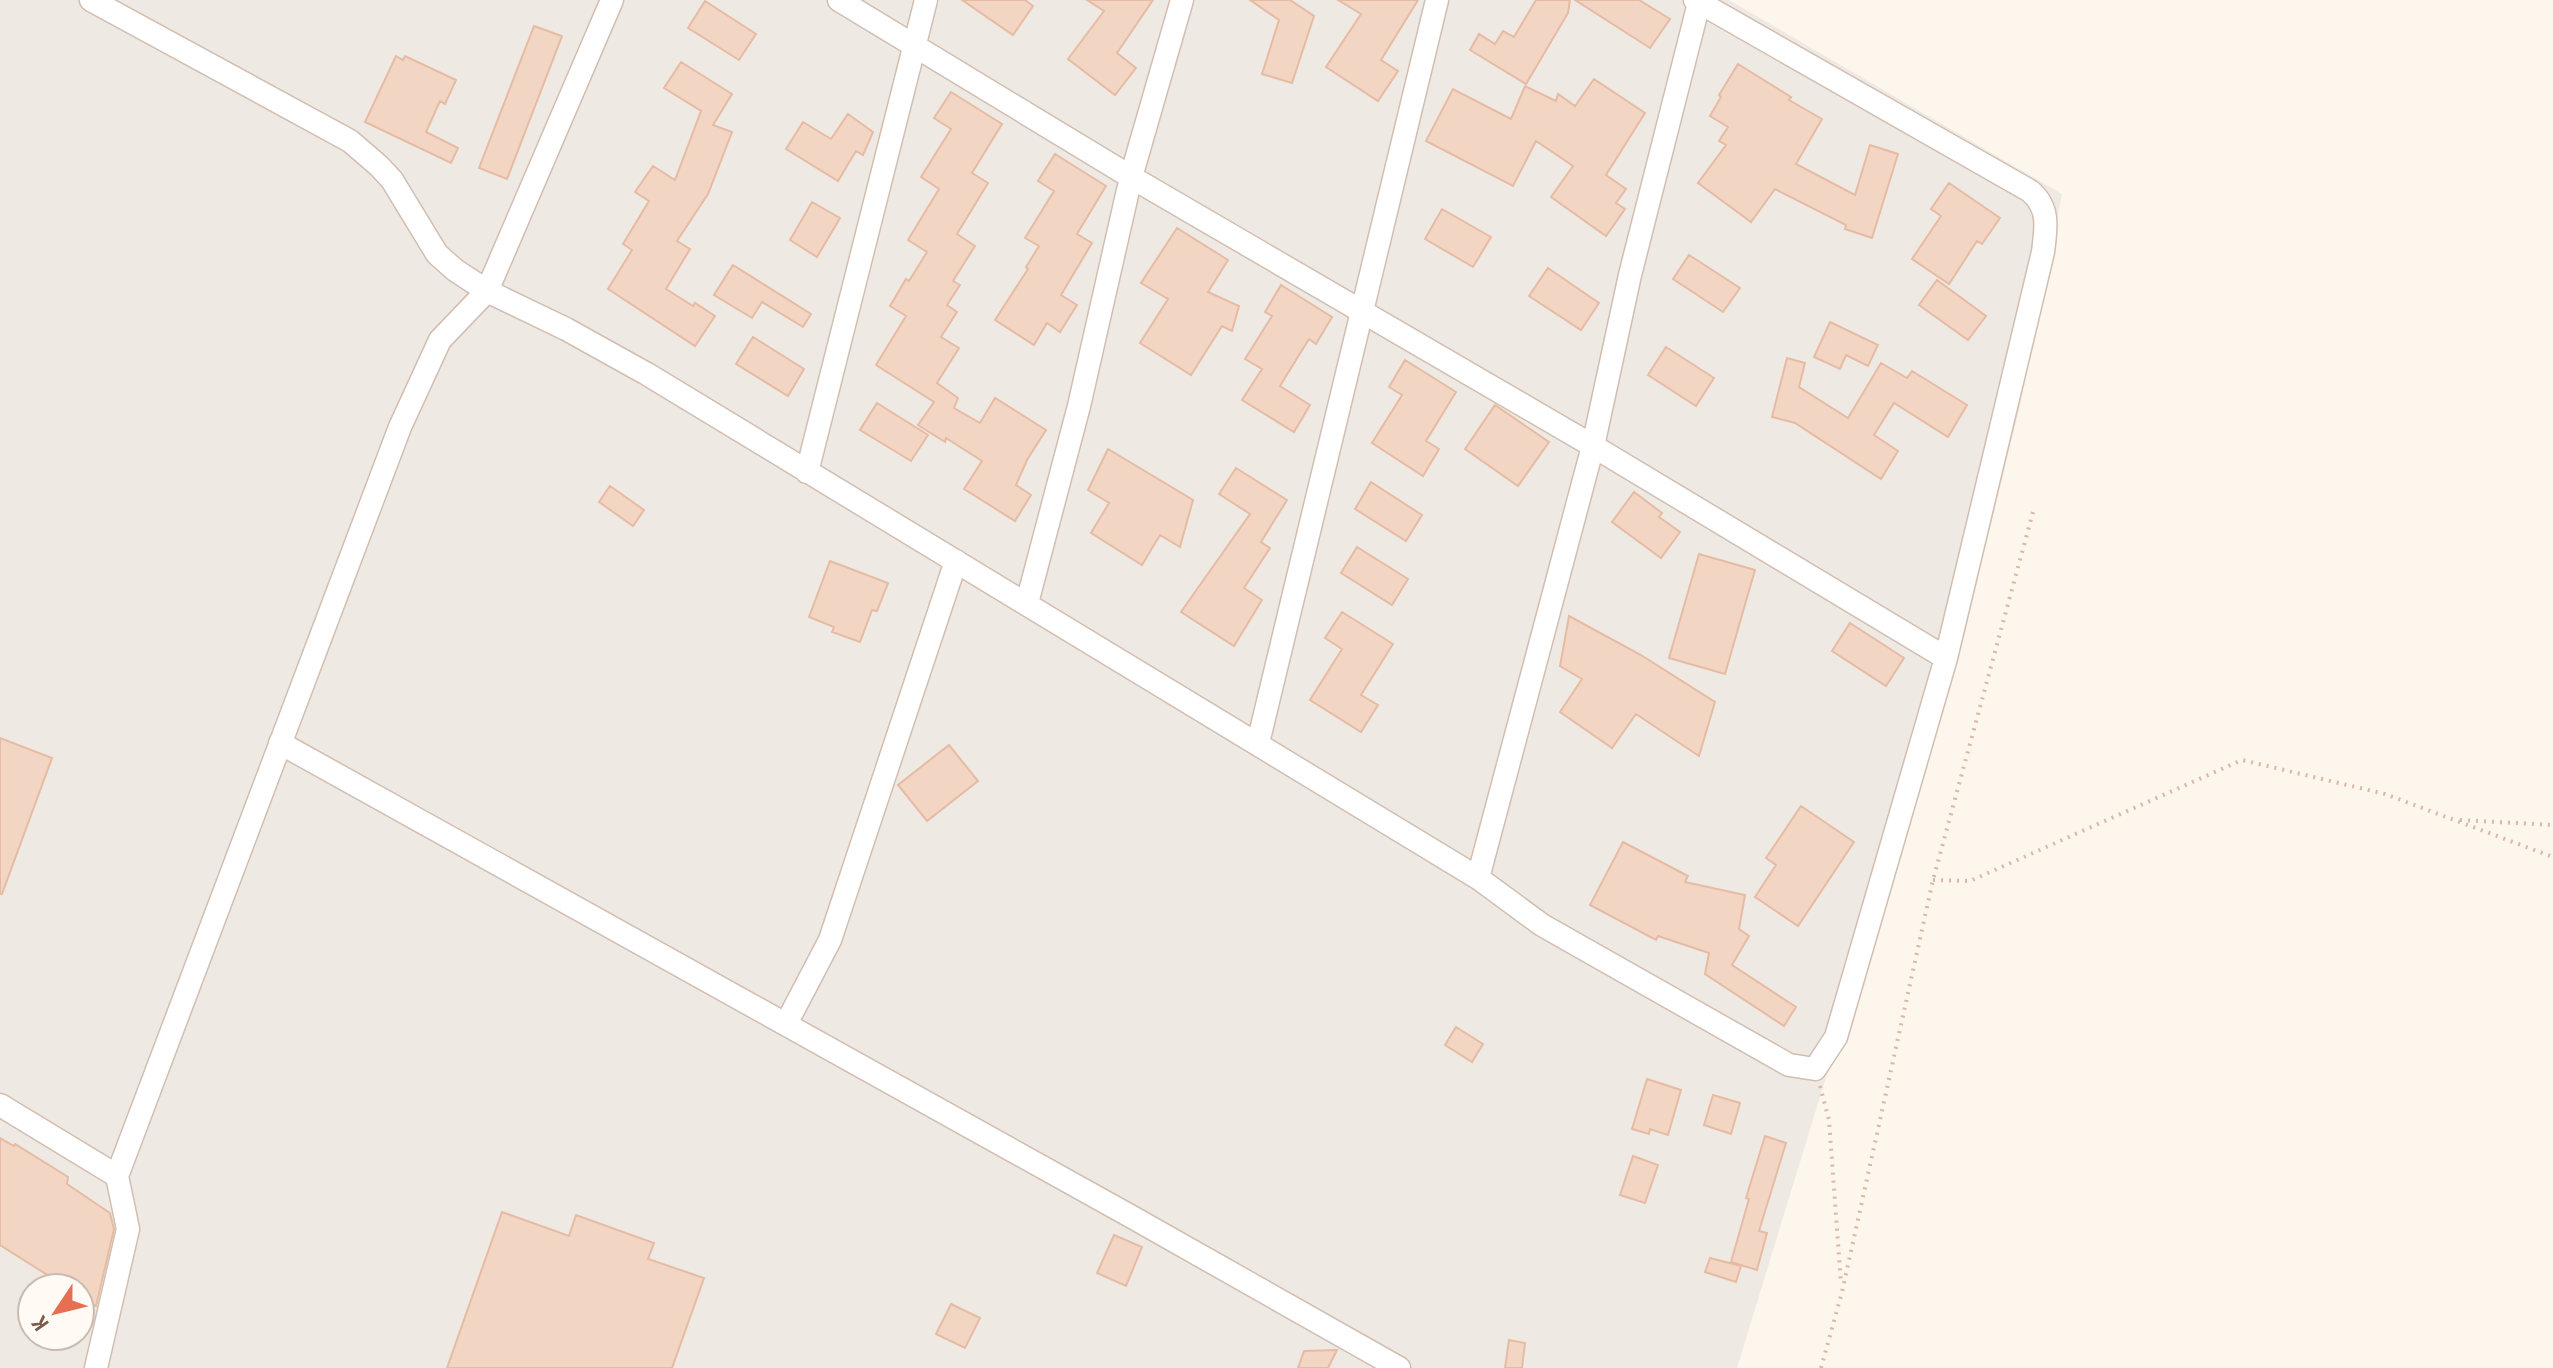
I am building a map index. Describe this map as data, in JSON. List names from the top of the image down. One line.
{"north":"bottom left"}
